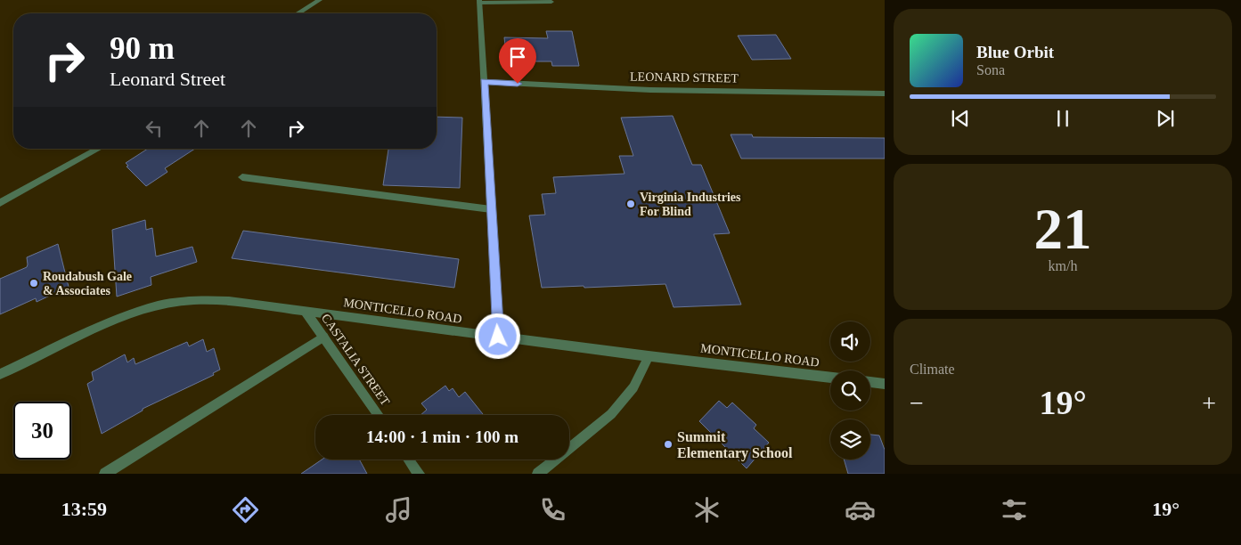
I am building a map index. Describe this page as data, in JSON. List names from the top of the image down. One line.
{"streets":{"street":["LEONARD STREET","MONTICELLO ROAD","CASTALIA STREET"]},"crossings":[["MONTICELLO ROAD","CASTALIA STREET"]],"places":["Virginia Industries For Blind","Roudabush Gale & Associates","Summit Elementary School"],"page":{"turn":["90 m","Leonard Street"],"song":["Blue Orbit","Sona"],"tile":[["21","km/h"],"Climate"],"heat":["−","19°","+"],"limit":"30","trip":"14:00 · 1 min · 100 m","tabs":["13:59","19°"]}}
